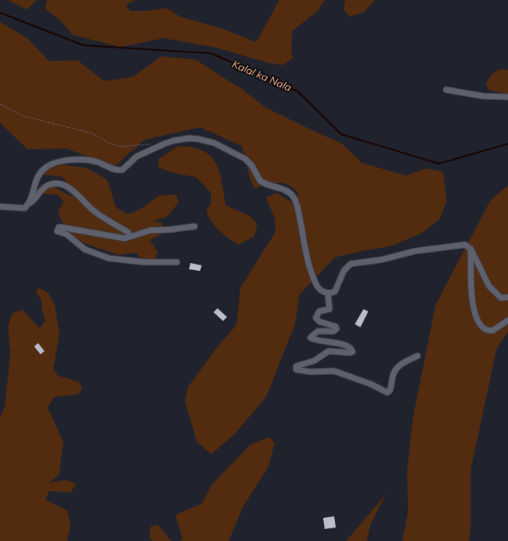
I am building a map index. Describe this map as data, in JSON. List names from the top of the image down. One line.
{"water":["Kalal ka Nala"]}
